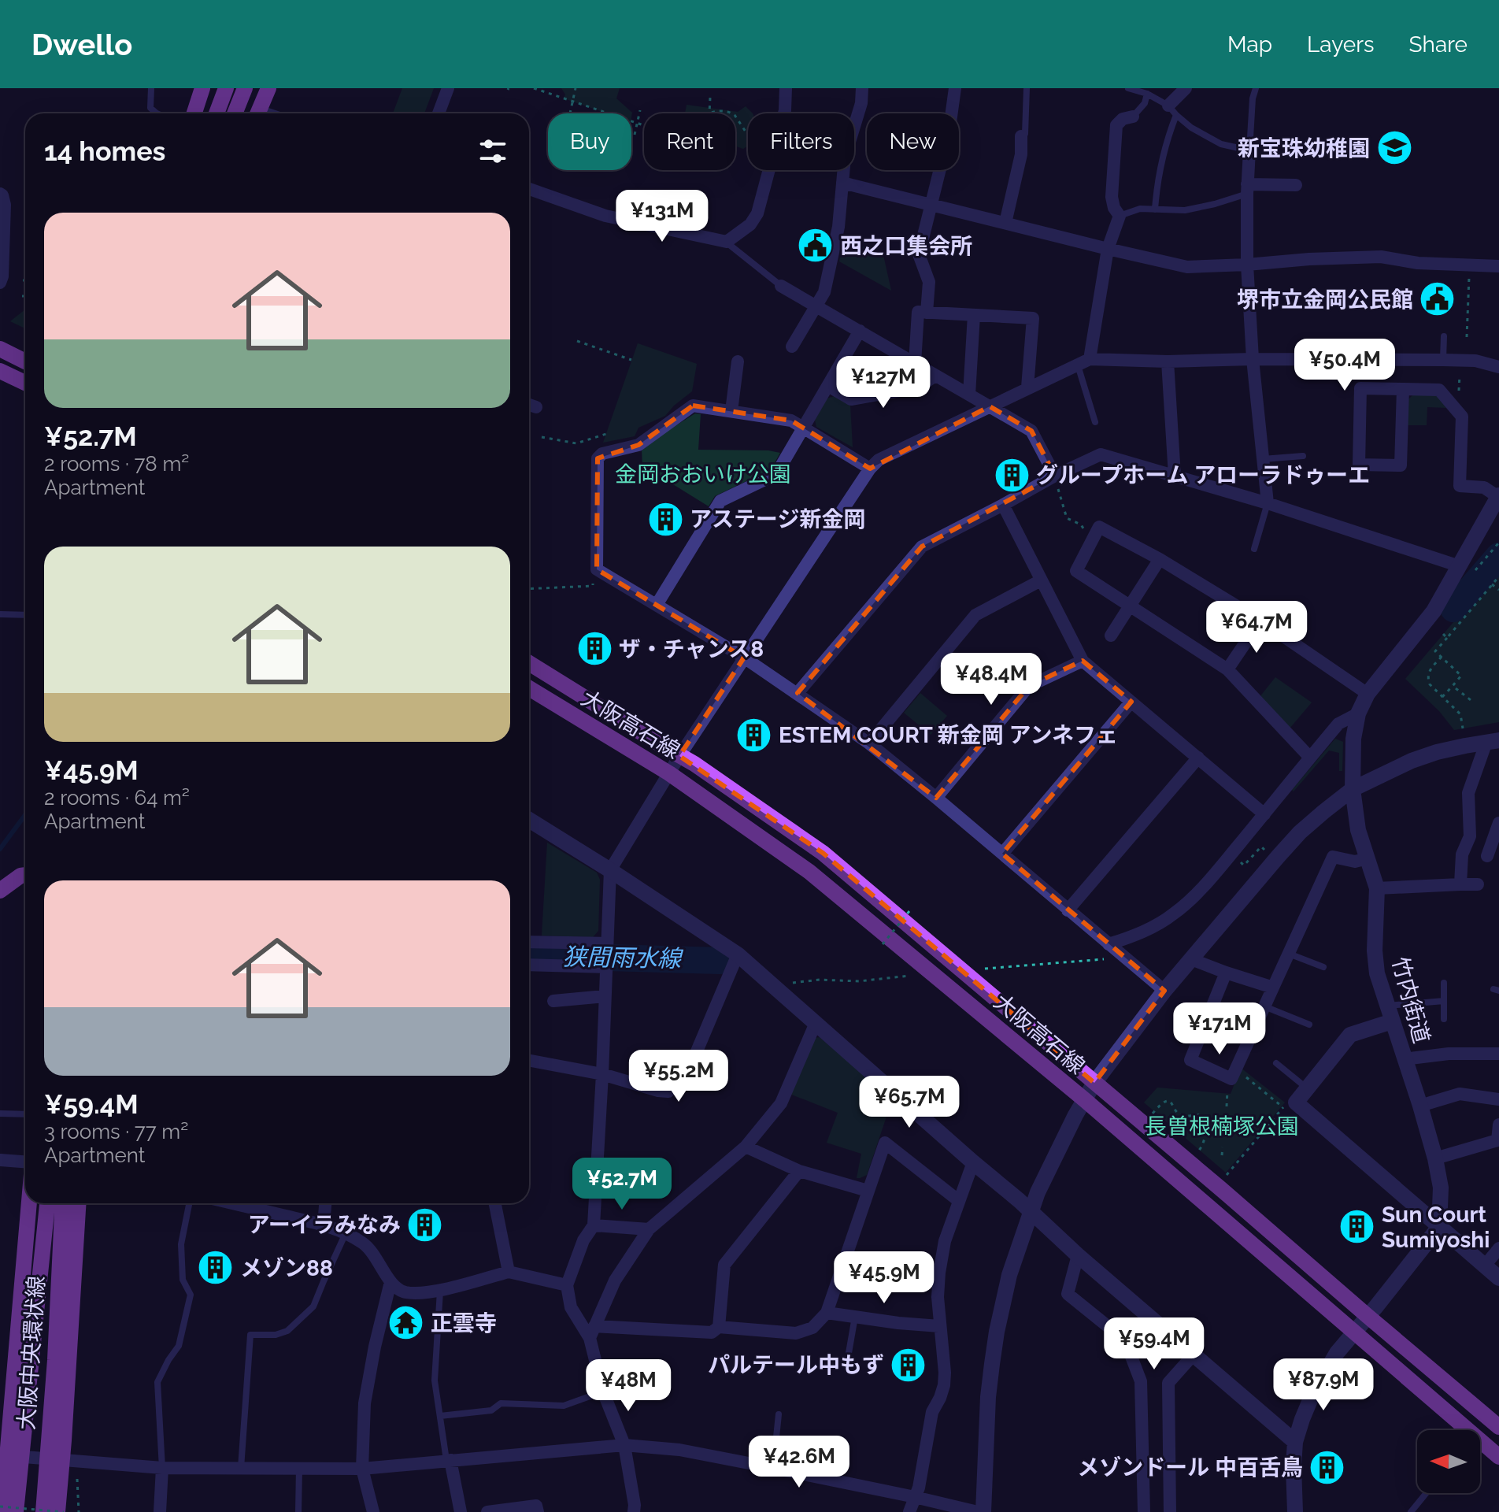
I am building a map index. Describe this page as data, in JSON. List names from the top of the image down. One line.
{"streets":{"main road":["大阪高石線","大阪中央環状線"],"street":["竹内街道"]},"water":["狭間雨水線"],"parks":["金岡おおいけ公園","長曽根楠塚公園"],"places":{"school or university":["新宝珠幼稚園"],"public building":["西之口集会所","堺市立金岡公民館"],"building":["グループホーム アローラドゥーエ","アステージ新金岡","ザ・チャンス8","ESTEM COURT 新金岡 アンネフェ","アーイラみなみ","Sun Court Sumiyoshi","メゾン88","パルテール中もず","メゾンドール 中百舌鳥"],"temple":["正雲寺"]},"north":"left","page":{"header":"Dwello","nav":["Map","Layers","Share"],"chip":["Buy","Rent","Filters","New"],"heading":"14 homes","list":[{"name":"¥52.7M","note":"2 rooms · 78 m² · Apartment"},{"name":"¥45.9M","note":"2 rooms · 64 m² · Apartment"},{"name":"¥59.4M","note":"3 rooms · 77 m² · Apartment"}],"price":["¥131M","¥50.4M","¥127M","¥64.7M","¥48.4M","¥171M","¥55.2M","¥65.7M","¥52.7M","¥45.9M","¥59.4M","¥87.9M","¥48M","¥42.6M"]}}
